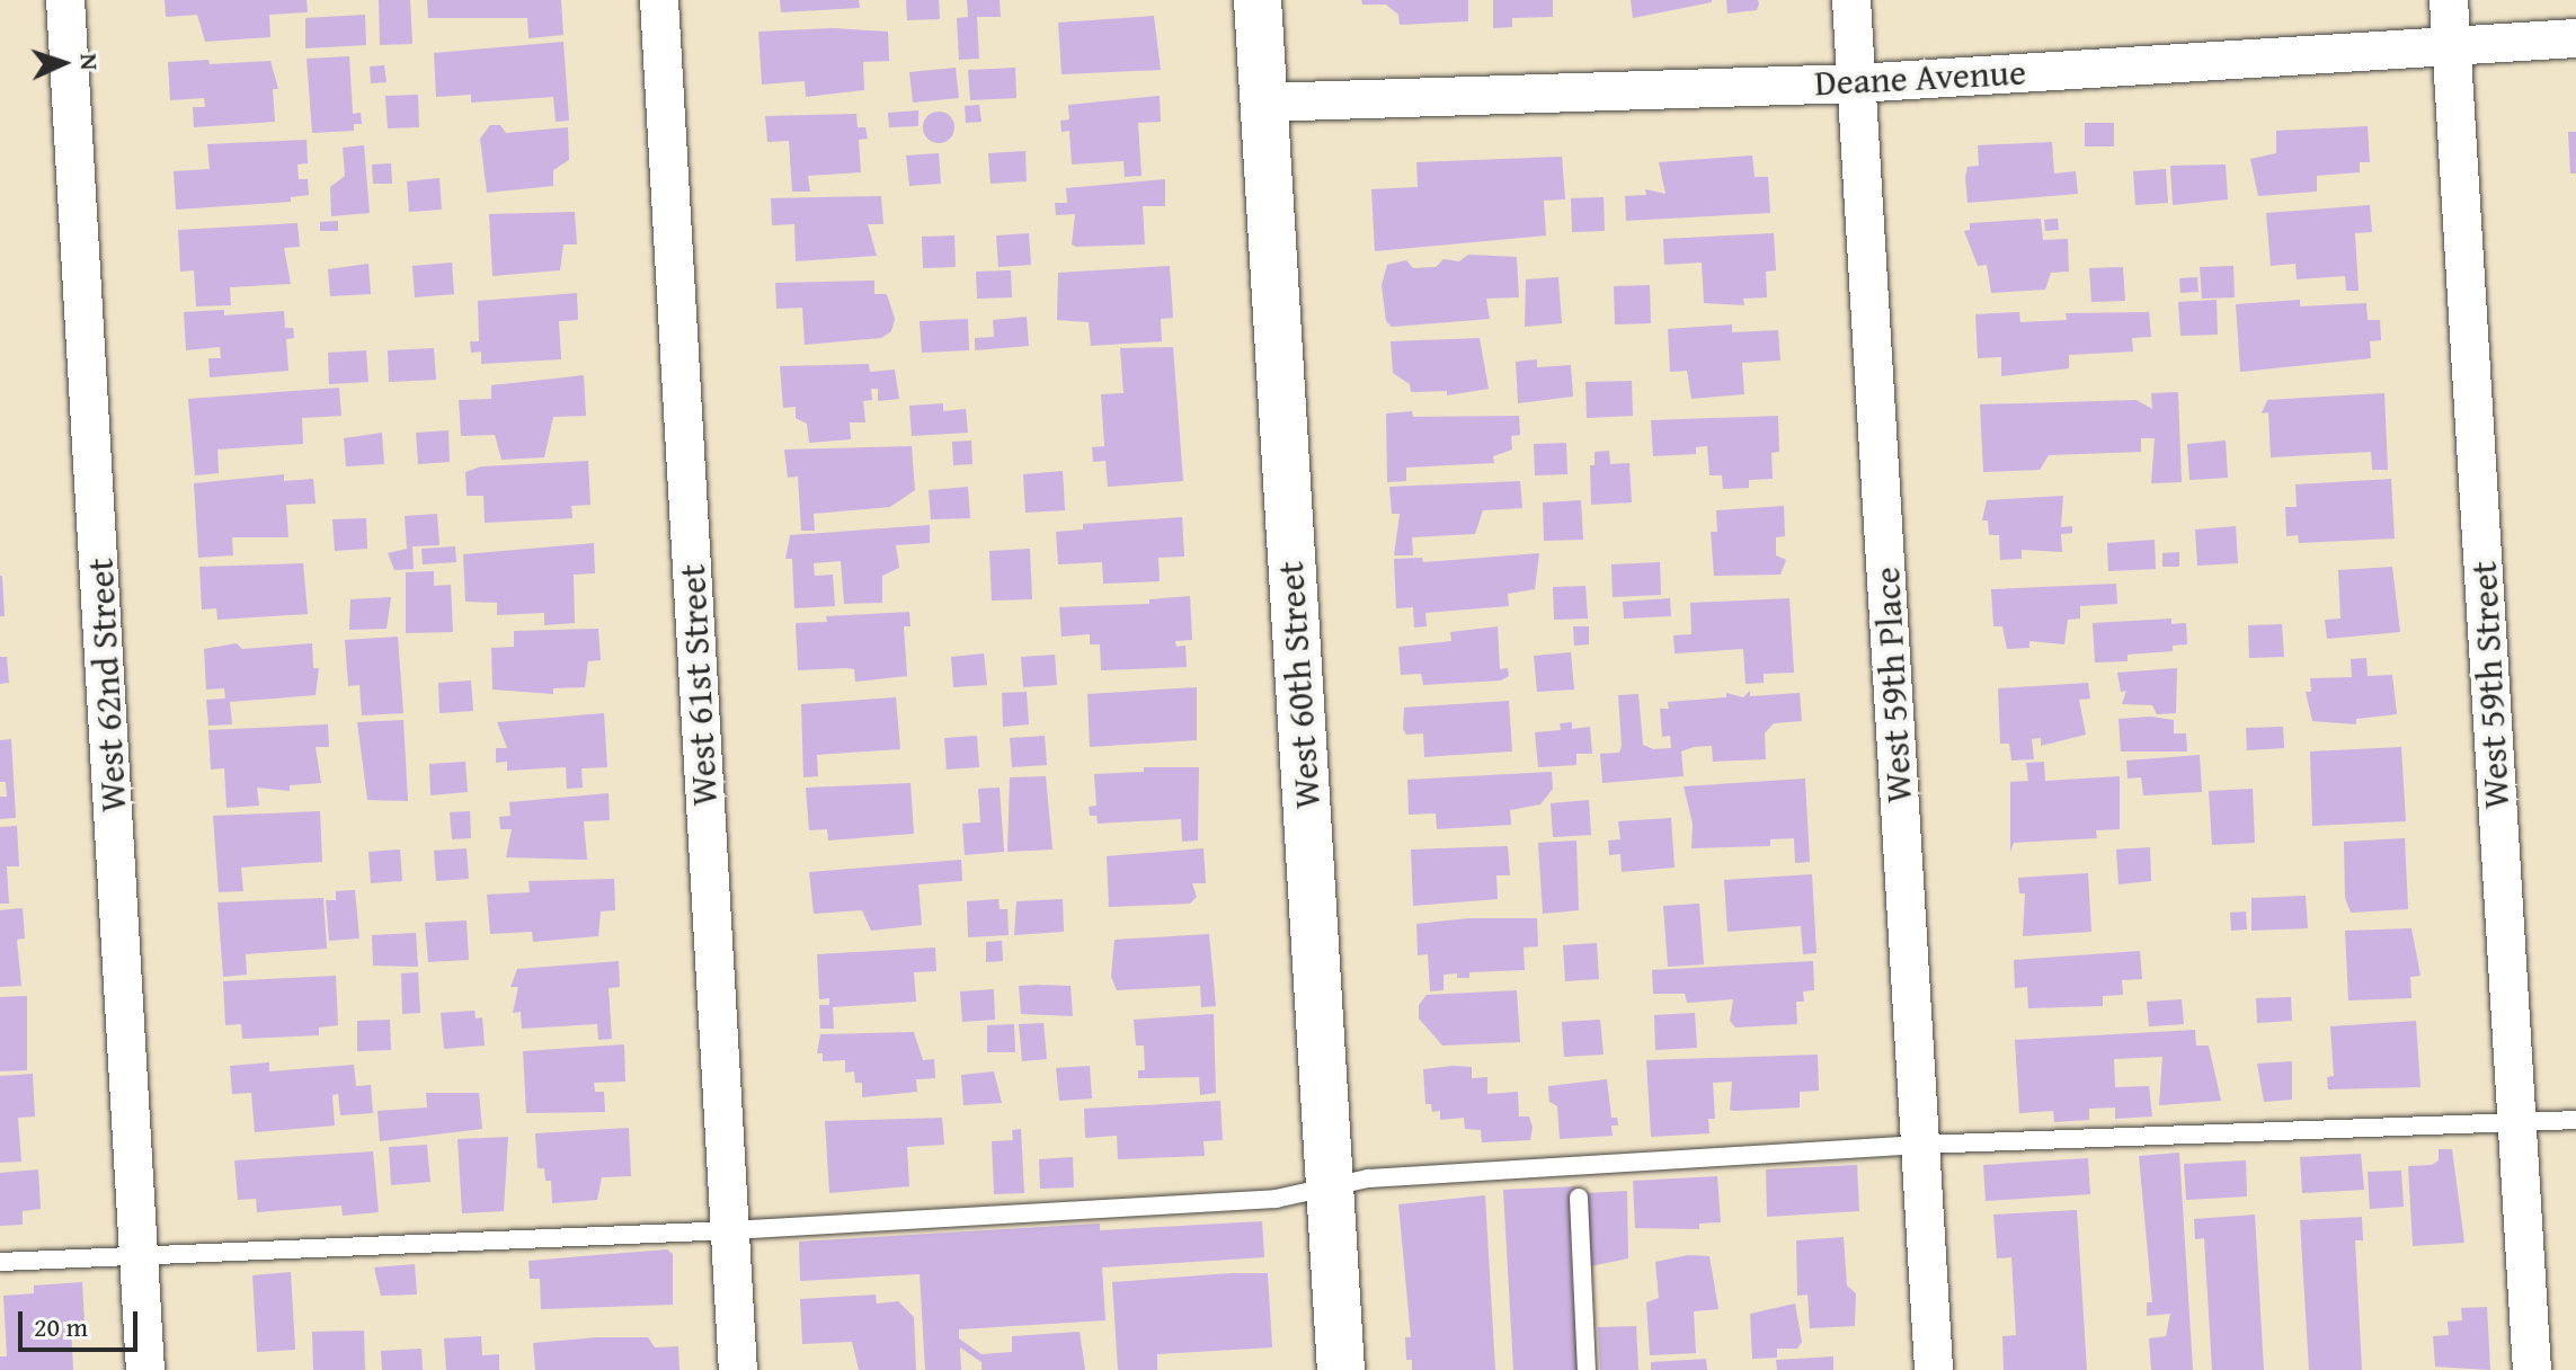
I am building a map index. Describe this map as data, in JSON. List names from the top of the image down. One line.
{"streets":{"street":["Deane Avenue","West 62nd Street","West 61st Street","West 60th Street","West 59th Place","West 59th Street"]},"crossings":[["Deane Avenue","West 60th Street"],["Deane Avenue","West 59th Place"],["Deane Avenue","West 59th Street"]],"scale_bar":"20 m","north":"right"}
